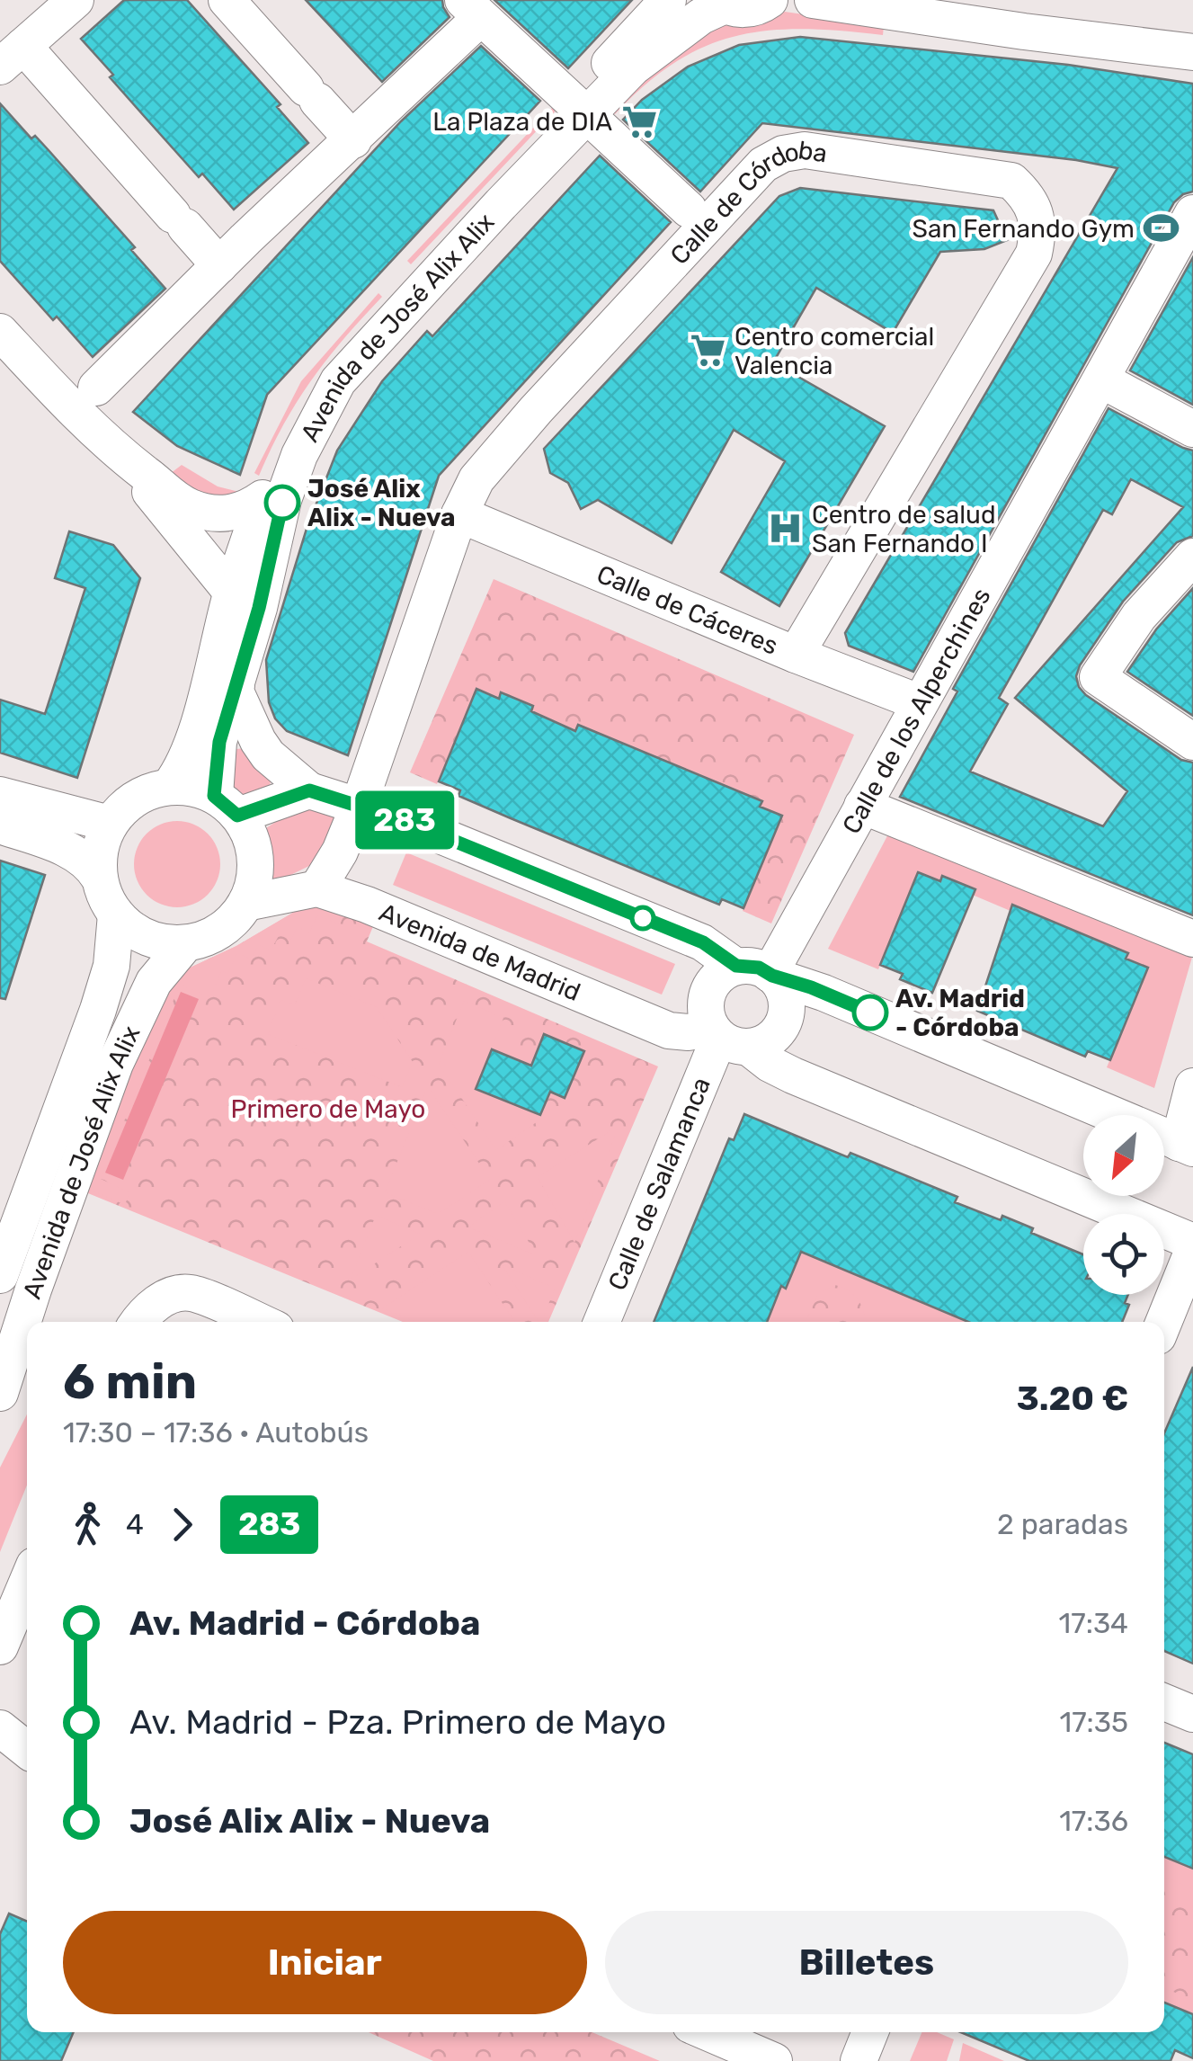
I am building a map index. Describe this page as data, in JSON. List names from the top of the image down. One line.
{"streets":{"street":["Calle de Córdoba","Avenida de José Alix Alix","Calle de Cáceres","Calle de los Alperchines","Avenida de Madrid","Calle de Salamanca"]},"crossings":[["Calle de Córdoba","Calle de Cáceres"],["Calle de Córdoba","Avenida de Madrid"],["Avenida de José Alix Alix","Avenida de Madrid"],["Calle de Cáceres","Calle de los Alperchines"],["Calle de los Alperchines","Avenida de Madrid"],["Calle de los Alperchines","Calle de Salamanca"],["Avenida de Madrid","Calle de Salamanca"]],"parks":["Primero de Mayo"],"places":{"supermarket":["La Plaza de DIA","Centro comercial Valencia"],"sports":["San Fernando Gym"],"other":["José Alix Alix - Nueva","Av. Madrid - Córdoba"],"hospital":["Centro de salud San Fernando I"]},"lines":["bus line 283"],"north":"bottom left","page":{"on_map":"283","heading":["6 min","17:30 – 17:36 · Autobús","3.20 €"],"legs":["4","283","2 paradas"],"list":[{"name":"Av. Madrid - Córdoba","value":"17:34"},{"name":"Av. Madrid - Pza. Primero de Mayo","value":"17:35"},{"name":"José Alix Alix - Nueva","value":"17:36"}],"buttons":["Iniciar","Billetes"]}}
